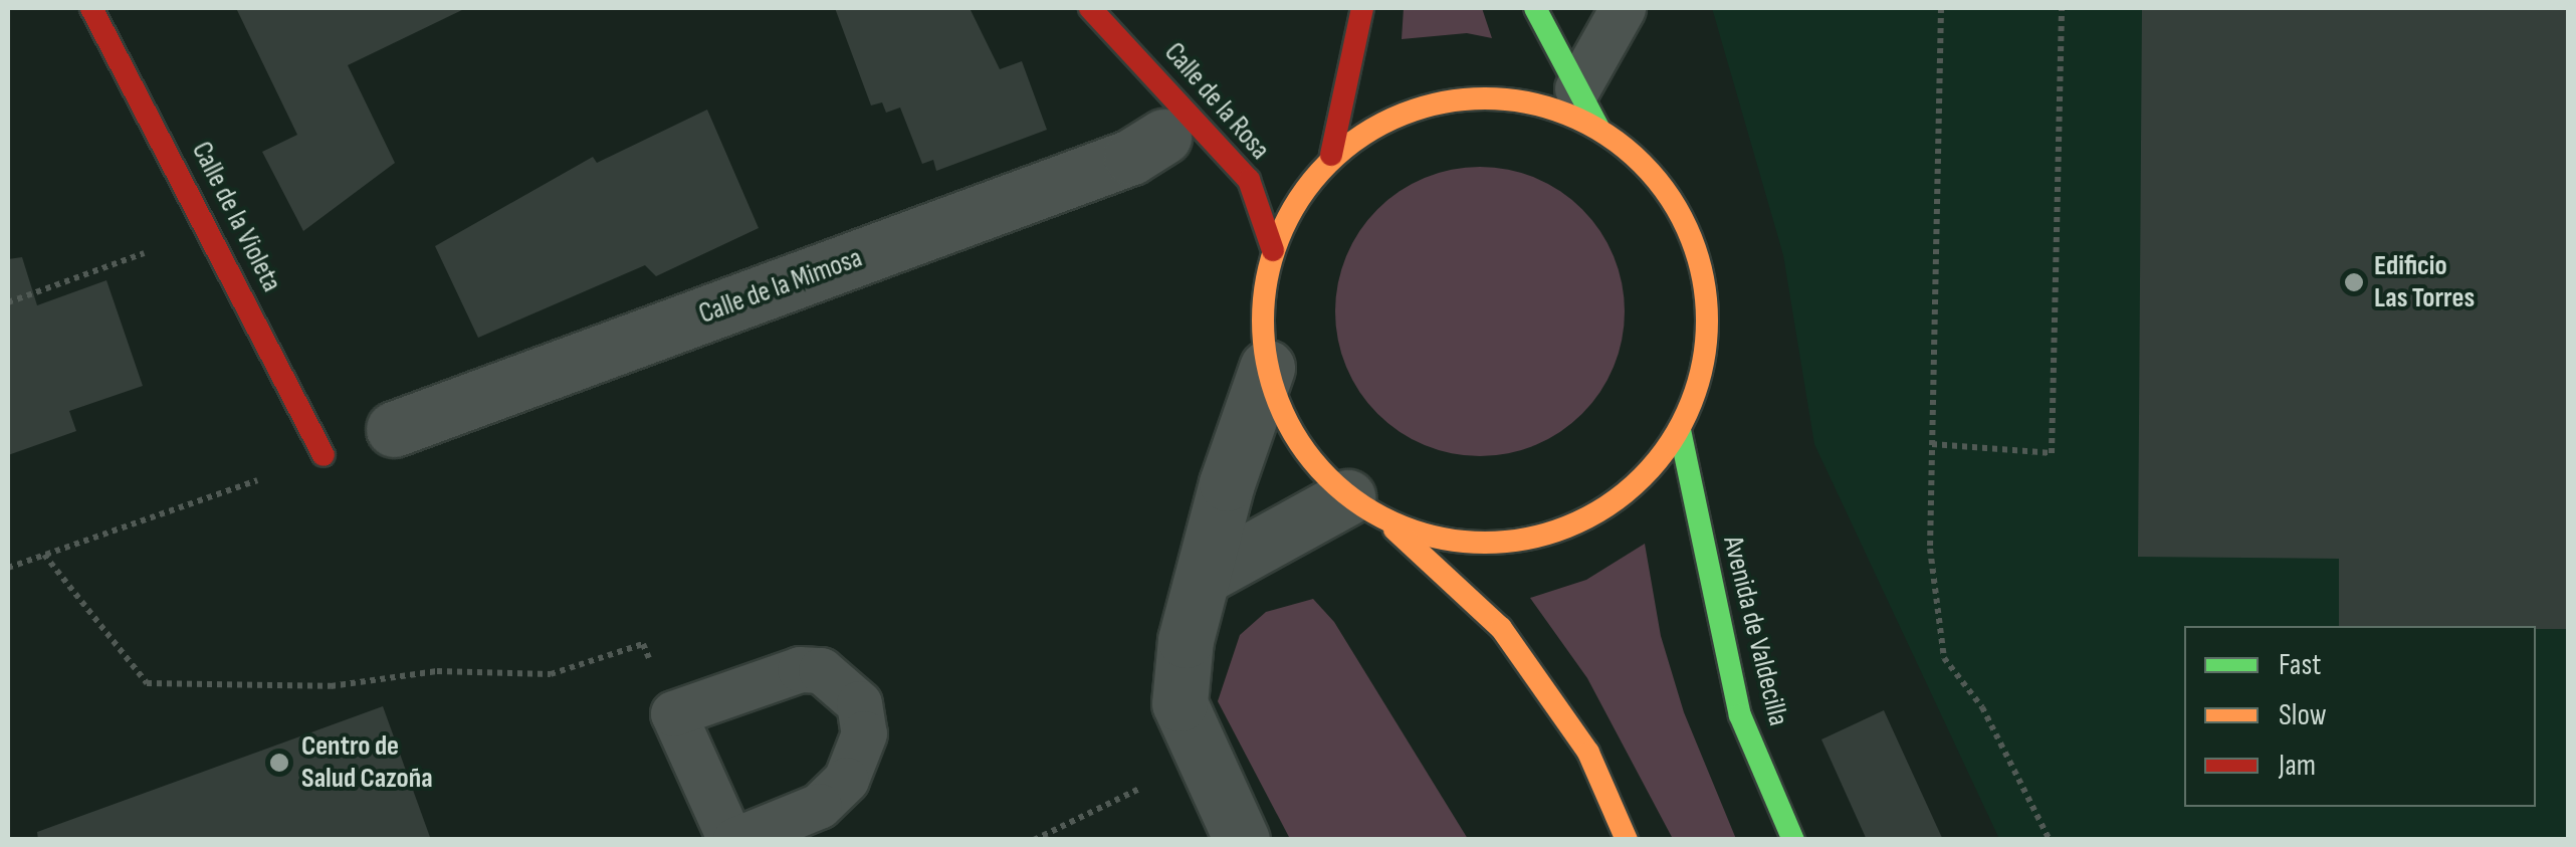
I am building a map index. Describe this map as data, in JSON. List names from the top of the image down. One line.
{"streets":{"main road":["Calle de la Rosa","Calle de la Violeta","Avenida de Valdecilla"],"street":["Calle de la Mimosa"]},"places":["Edificio Las Torres","Centro de Salud Cazoña"],"legend":["Fast","Slow","Jam"]}
